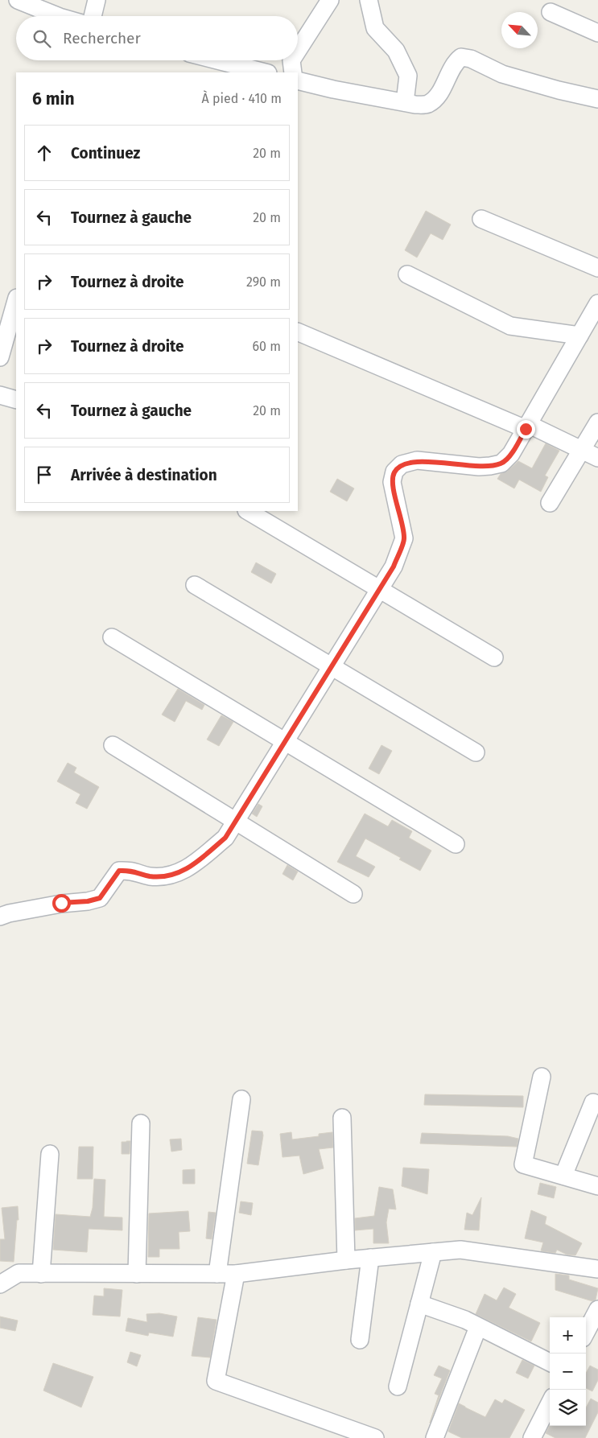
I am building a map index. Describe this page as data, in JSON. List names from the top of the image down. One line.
{"north":"top left","page":{"search":"Rechercher","heading":["6 min","À pied · 410 m"],"list":[["Continuez","20 m"],["Tournez à gauche","20 m"],["Tournez à droite","290 m"],["Tournez à droite","60 m"],["Tournez à gauche","20 m"],"Arrivée à destination"],"map_buttons":["+","−"]}}
